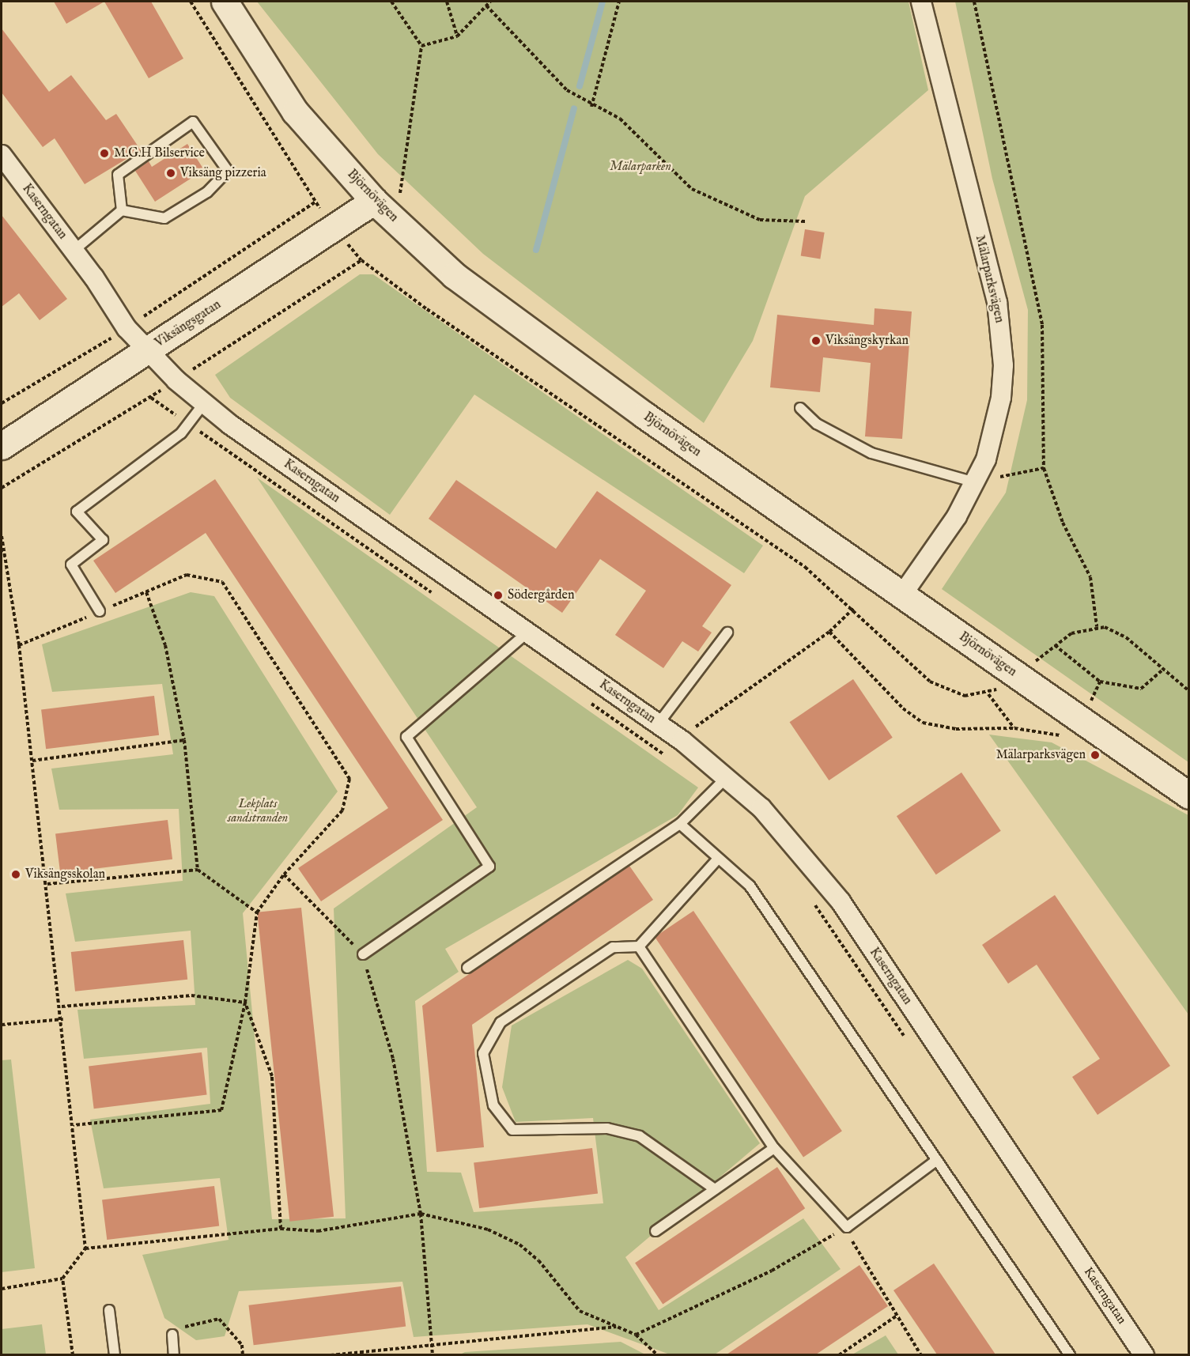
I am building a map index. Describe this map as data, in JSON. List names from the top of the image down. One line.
{"streets":{"main road":["Björnövägen","Viksängsgatan"],"street":["Kaserngatan","Mälarparksvägen"]},"crossings":[["Björnövägen","Mälarparksvägen"],["Björnövägen","Viksängsgatan"],["Kaserngatan","Viksängsgatan"]],"parks":["Mälarparken","Lekplats sandstranden"],"places":["M.G.H Bilservice","Viksäng pizzeria","Viksängskyrkan","Södergården","Mälarparksvägen","Viksängsskolan"]}
